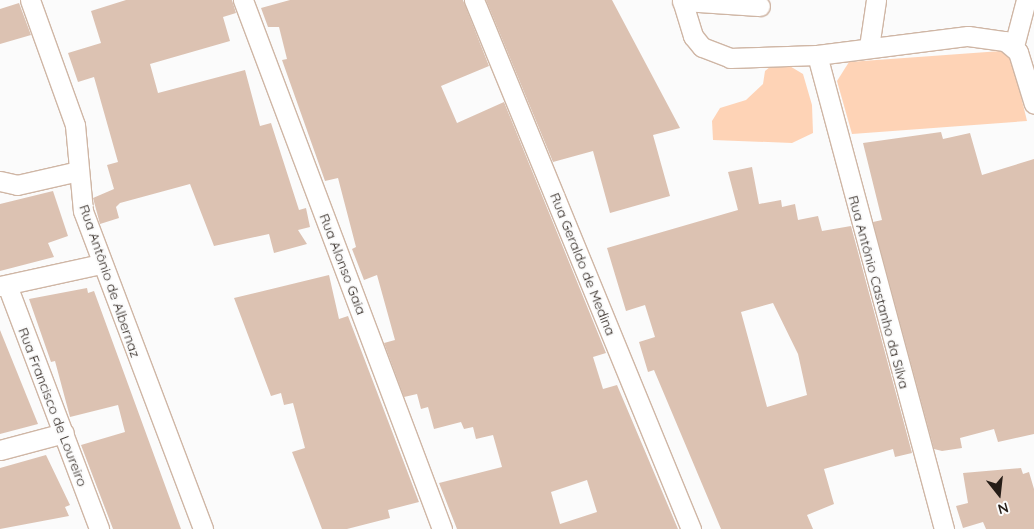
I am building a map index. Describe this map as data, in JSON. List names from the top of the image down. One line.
{"streets":{"street":["Rua Alonso Gaia","Rua Geraldo de Medina","Rua Antônio de Albernaz","Rua Antônio Castanho da Silva","Rua Francisco de Loureiro"]},"north":"bottom"}
